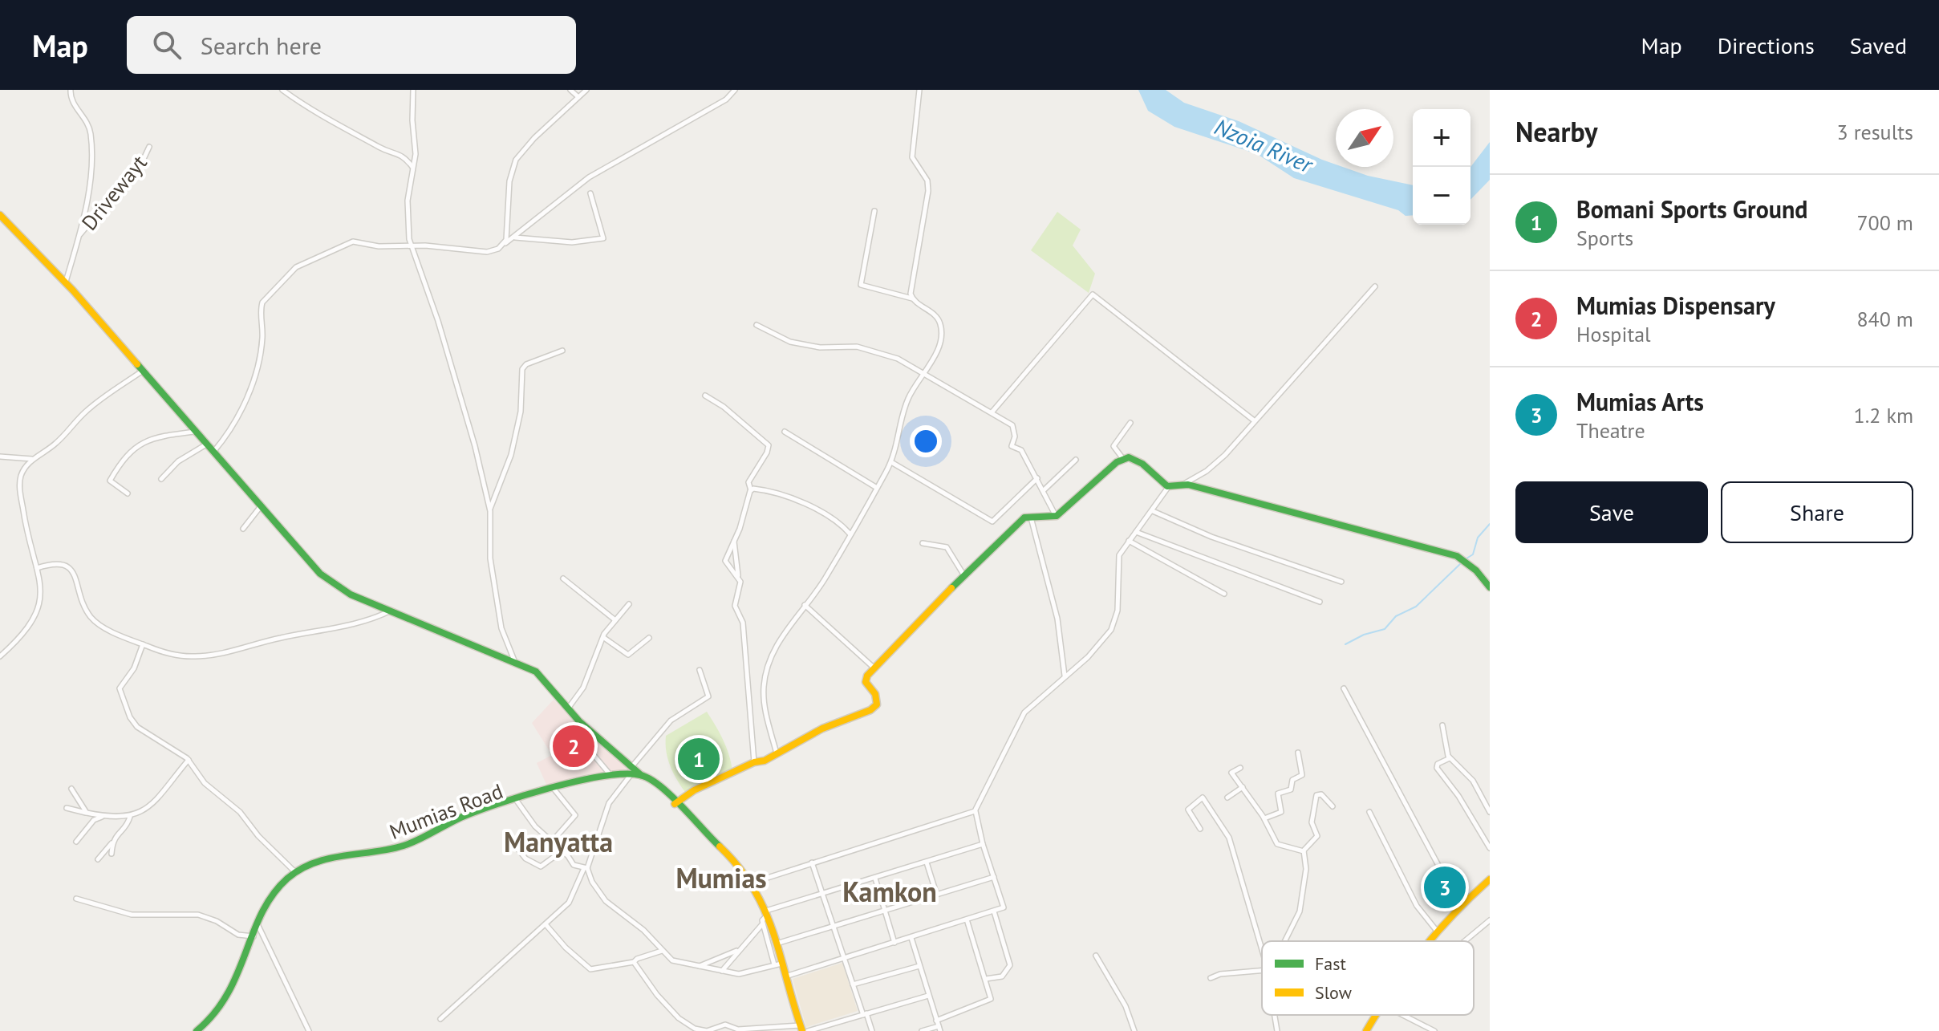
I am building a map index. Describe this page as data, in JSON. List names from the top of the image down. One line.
{"streets":{"main road":["Mumias Road"],"street":["Drivewayt"]},"districts":["Manyatta","Mumias","Kamkon"],"water":["Nzoia River"],"legend":["Fast","Slow"],"north":"top right","page":{"header":"Map","search":"Search here","nav":["Map","Directions","Saved"],"heading":["Nearby","3 results"],"map_buttons":["+","−"],"list":[{"mark":"1","name":"Bomani Sports Ground","note":"Sports","value":"700 m"},{"mark":"2","name":"Mumias Dispensary","note":"Hospital","value":"840 m"},{"mark":"3","name":"Mumias Arts","note":"Theatre","value":"1.2 km"}],"buttons":["Save","Share"],"pins":["2","1","3"]}}
